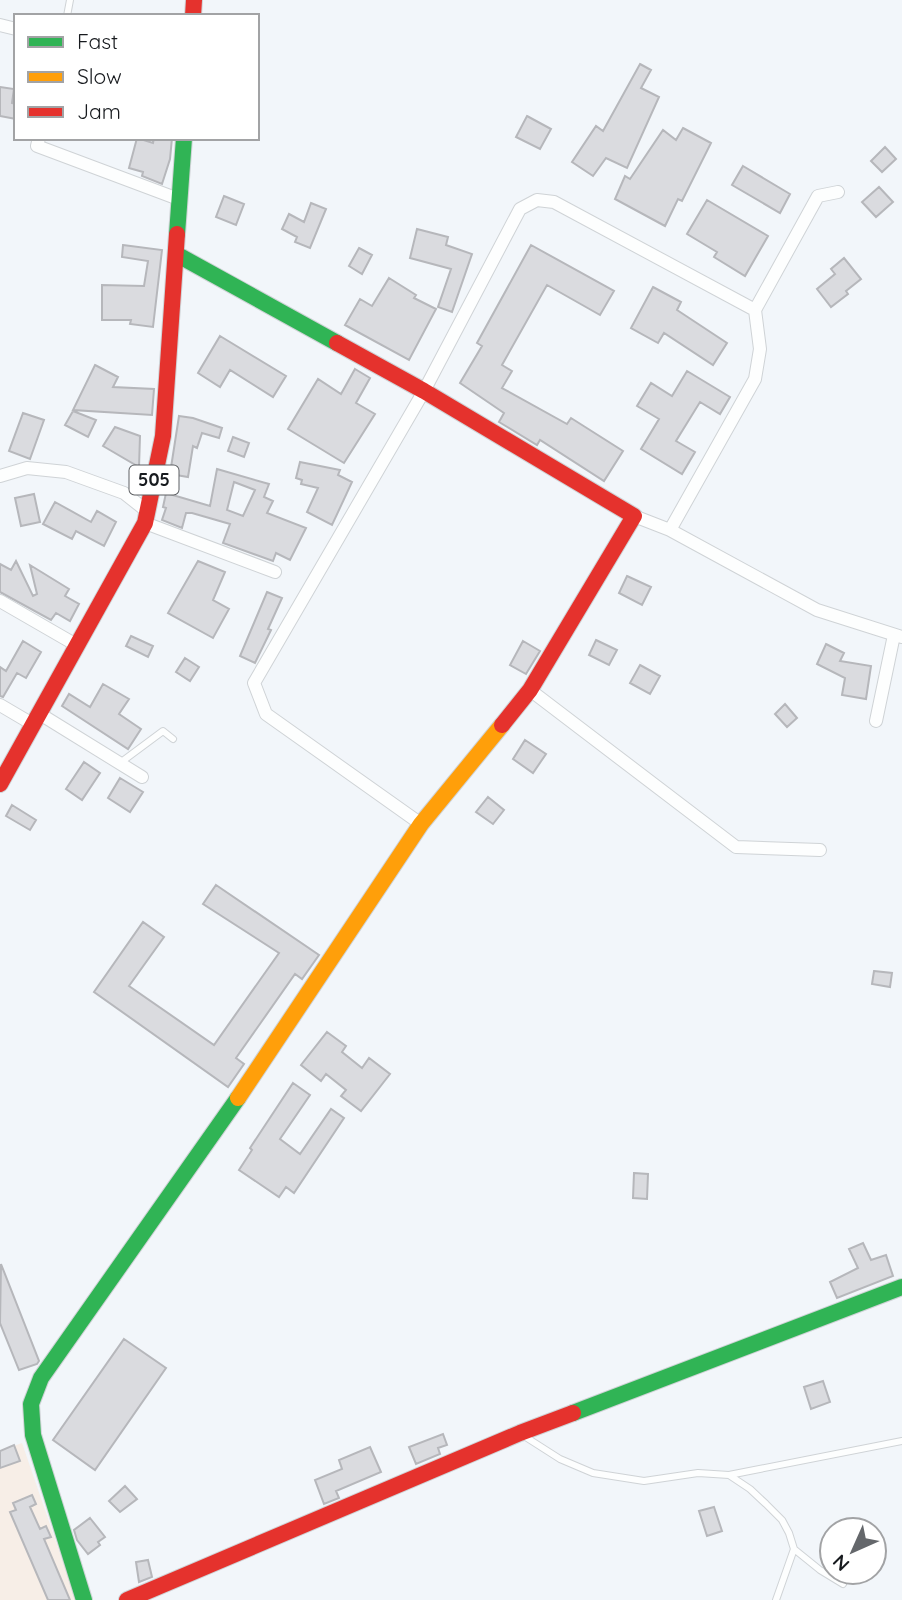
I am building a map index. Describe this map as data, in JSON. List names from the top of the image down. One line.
{"streets":{"street":["505"]},"legend":["Fast","Slow","Jam"],"north":"bottom left"}
